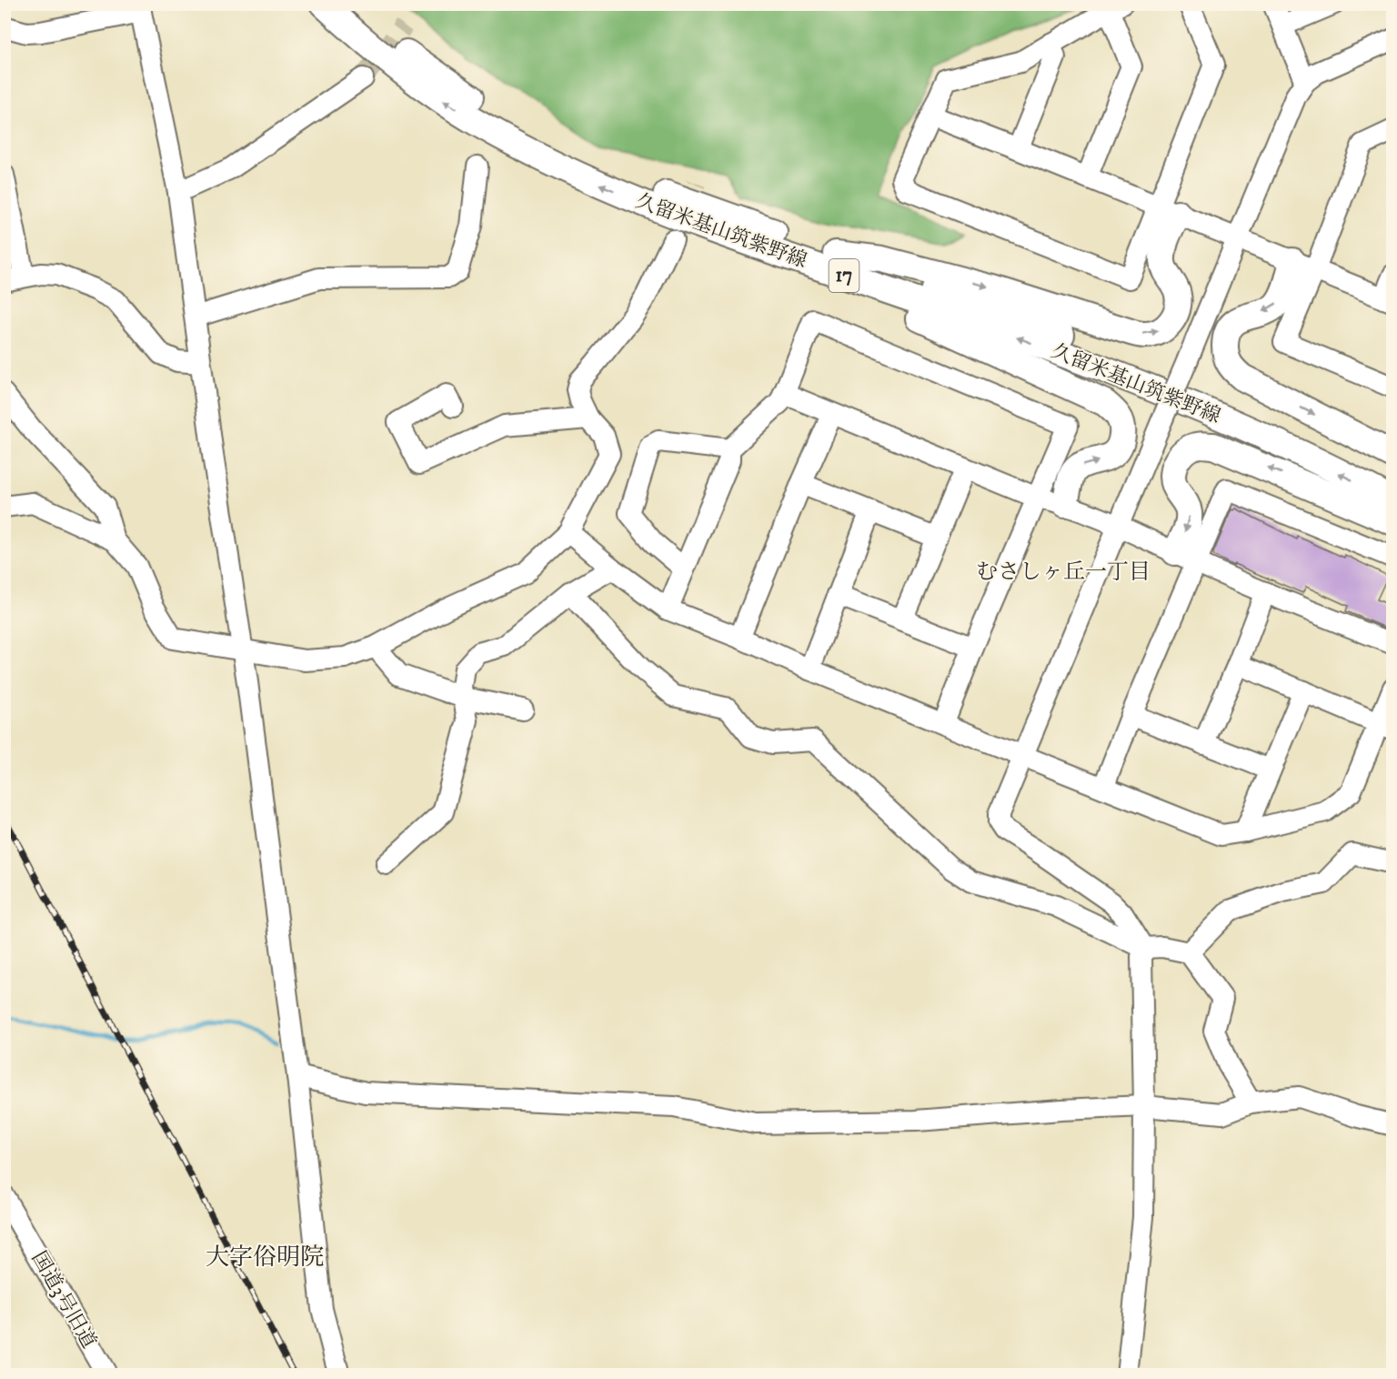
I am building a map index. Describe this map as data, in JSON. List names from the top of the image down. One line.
{"streets":{"main road":["久留米基山筑紫野線","17"],"street":["国道3号旧道"]},"districts":["むさしヶ丘一丁目","大字俗明院"]}
